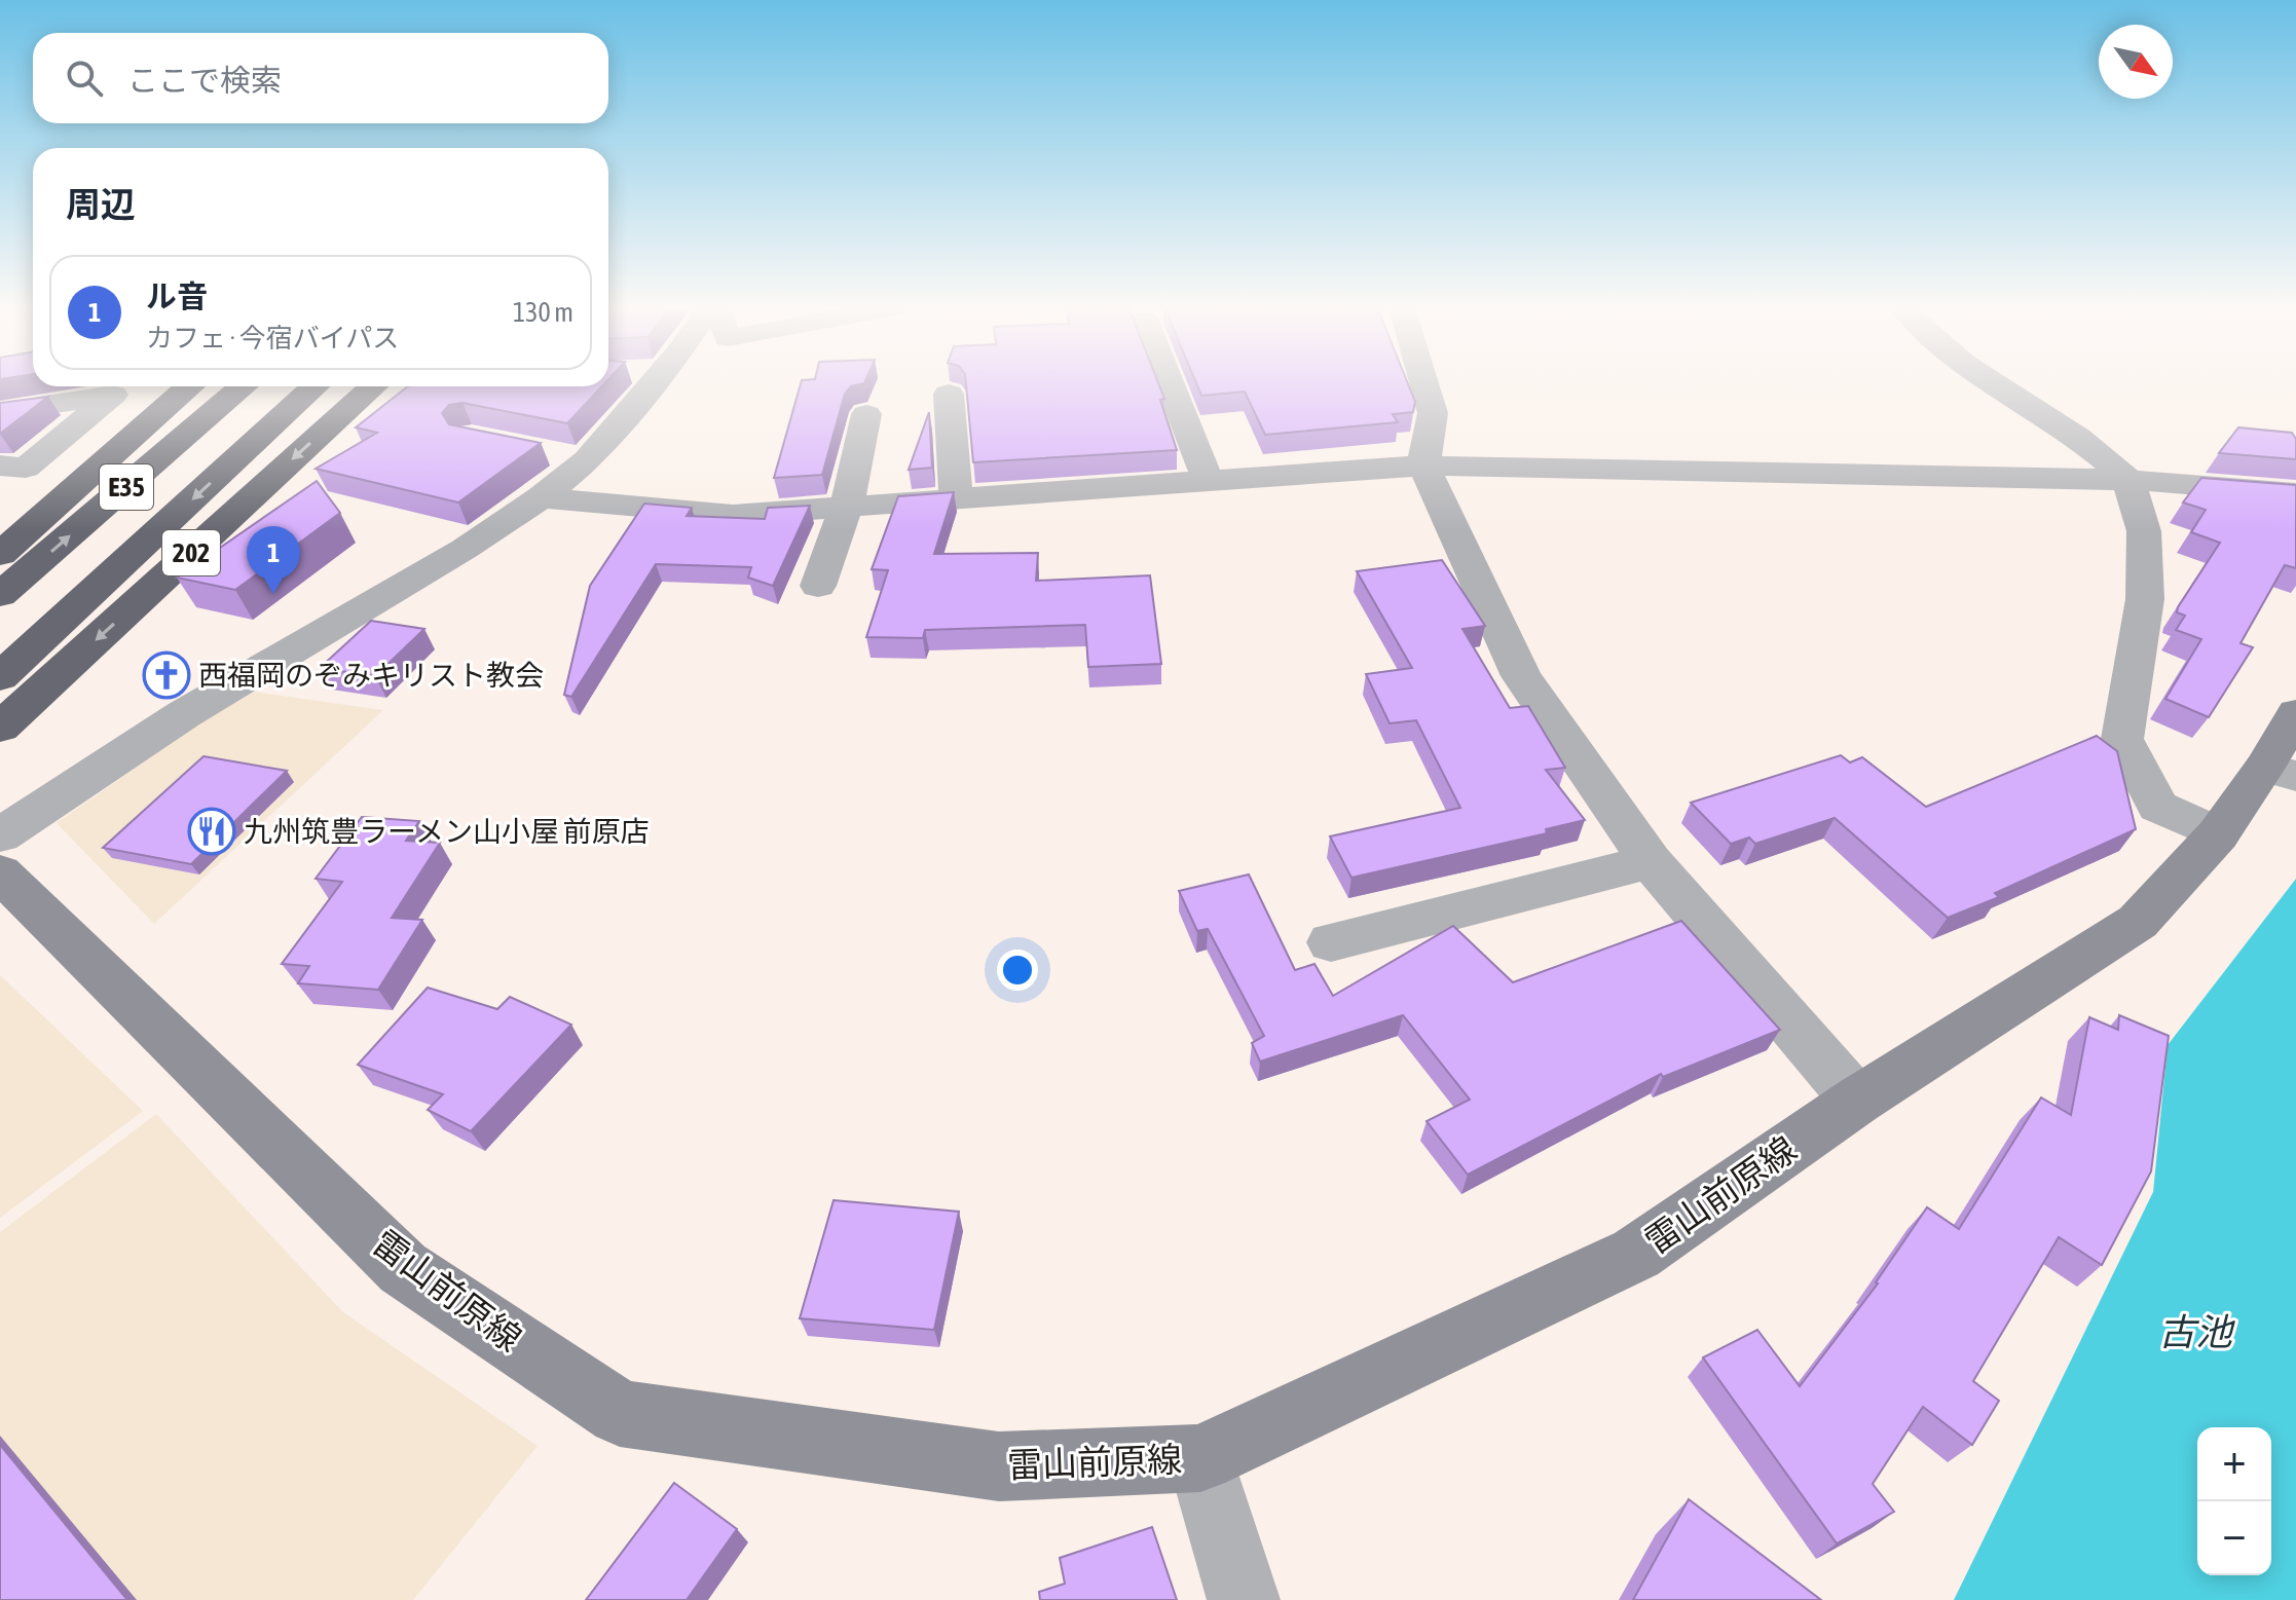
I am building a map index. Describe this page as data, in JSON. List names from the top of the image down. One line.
{"streets":{"highway":["E35","202"],"main road":["雷山前原線"]},"water":["古池"],"places":{"church":["西福岡のぞみキリスト教会"],"restaurant":["九州筑豊ラーメン山小屋 前原店"]},"north":"bottom right","page":{"search":"ここで検索","heading":"周辺","list":[{"mark":"1","name":"ル音","note":"カフェ · 今宿バイパス","value":"130 m"}],"pins":"1","map_buttons":["+","−"]}}
